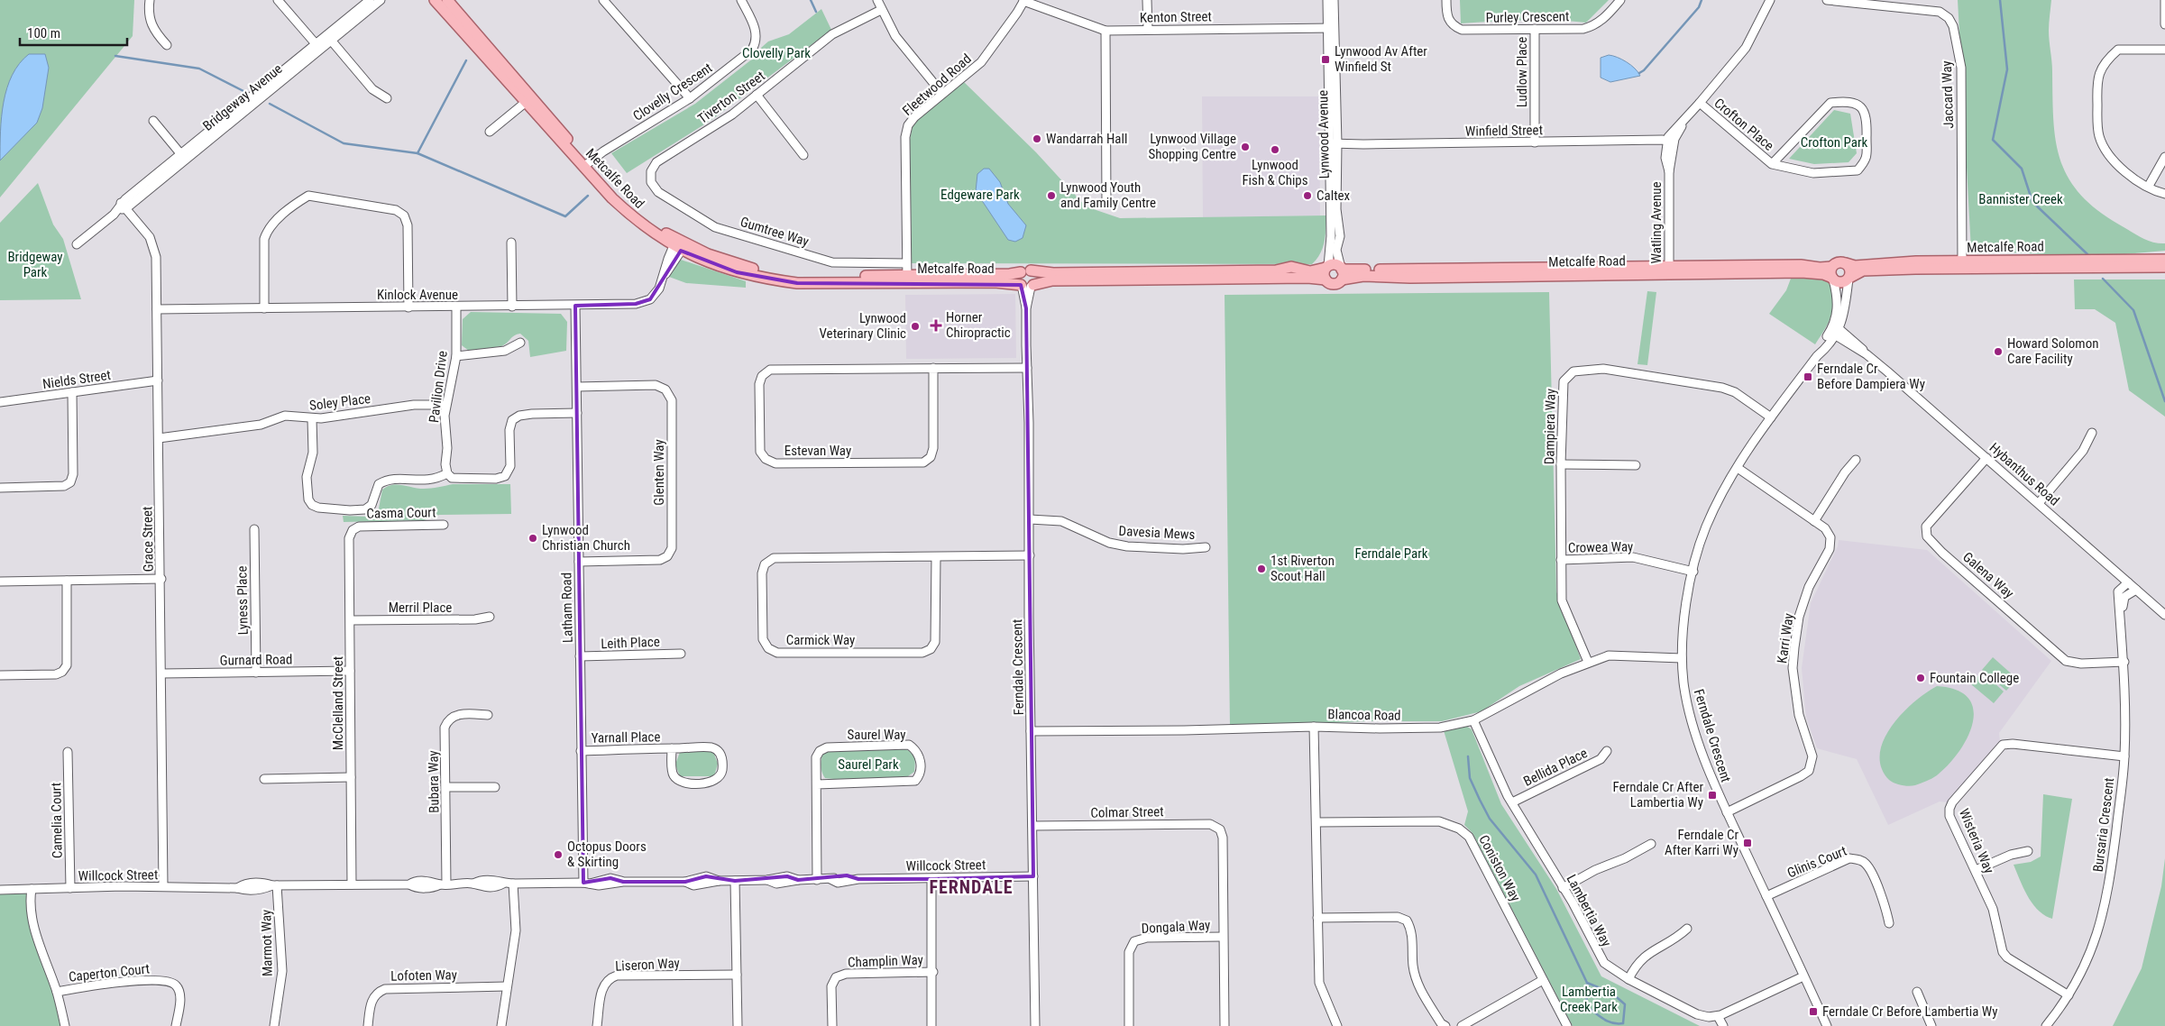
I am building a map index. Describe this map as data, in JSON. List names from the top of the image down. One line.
{"streets":{"main road":["Metcalfe Road"],"street":["Kenton Street","Purley Crescent","Ludlow Place","Fleetwood Road","Clovelly Crescent","Jaccard Way","Bridgeway Avenue","Tiverton Street","Crofton Place","Winfield Street","Lynwood Avenue","Watling Avenue","Gumtree Way","Kinlock Avenue","Nields Street","Pavilion Drive","Soley Place","Dampiera Way","Estevan Way","Glenten Way","Hybanthus Road","Casma Court","Davesia Mews","Grace Street","Crowea Way","Galena Way","Lyness Place","Merril Place","Latham Road","Karri Way","Carmick Way","Leith Place","Gurnard Road","Ferndale Crescent","McClelland Street","Blancoa Road","Saurel Way","Yarnall Place","Bellida Place","Bubara Way","Colmar Street","Camelia Court","Bursaria Crescent","Wisteria Way","Glinis Court","Willcock Street","Coniston Way","Lambertia Way","Dongala Way","Marmot Way","Champlin Way","Liseron Way","Caperton Court","Lofoten Way"]},"crossings":[["Kenton Street","Fleetwood Road"],["Kenton Street","Lynwood Avenue"],["Purley Crescent","Ludlow Place"],["Ludlow Place","Winfield Street"],["Fleetwood Road","Metcalfe Road"],["Fleetwood Road","Gumtree Way"],["Clovelly Crescent","Metcalfe Road"],["Jaccard Way","Metcalfe Road"],["Bridgeway Avenue","Grace Street"],["Tiverton Street","Gumtree Way"],["Winfield Street","Lynwood Avenue"],["Winfield Street","Watling Avenue"],["Lynwood Avenue","Metcalfe Road"],["Metcalfe Road","Watling Avenue"],["Metcalfe Road","Kinlock Avenue"],["Metcalfe Road","Ferndale Crescent"],["Kinlock Avenue","Pavilion Drive"],["Kinlock Avenue","Grace Street"],["Kinlock Avenue","Latham Road"],["Nields Street","Grace Street"],["Pavilion Drive","Soley Place"],["Soley Place","Grace Street"],["Dampiera Way","Crowea Way"],["Dampiera Way","Ferndale Crescent"],["Dampiera Way","Blancoa Road"],["Estevan Way","Ferndale Crescent"],["Glenten Way","Latham Road"],["Hybanthus Road","Galena Way"],["Hybanthus Road","Ferndale Crescent"],["Hybanthus Road","Bursaria Crescent"],["Casma Court","McClelland Street"],["Davesia Mews","Ferndale Crescent"],["Grace Street","Gurnard Road"],["Grace Street","Willcock Street"],["Crowea Way","Ferndale Crescent"],["Galena Way","Bursaria Crescent"],["Lyness Place","Gurnard Road"],["Merril Place","McClelland Street"],["Latham Road","Leith Place"],["Latham Road","Yarnall Place"],["Latham Road","Willcock Street"],["Karri Way","Ferndale Crescent"],["Carmick Way","Ferndale Crescent"],["Gurnard Road","McClelland Street"],["Ferndale Crescent","Blancoa Road"],["Ferndale Crescent","Colmar Street"],["Ferndale Crescent","Glinis Court"],["Ferndale Crescent","Willcock Street"],["McClelland Street","Willcock Street"],["Blancoa Road","Lambertia Way"],["Saurel Way","Willcock Street"],["Bellida Place","Lambertia Way"],["Bubara Way","Willcock Street"],["Colmar Street","Dongala Way"],["Camelia Court","Willcock Street"],["Bursaria Crescent","Wisteria Way"],["Willcock Street","Marmot Way"]],"districts":["FERNDALE"],"parks":["Clovelly Park","Crofton Park","Edgeware Park","Bannister Creek","Bridgeway Park","Ferndale Park","Saurel Park","Lambertia Creek Park"],"places":{"transit":["Lynwood Av After Winfield St","Ferndale Cr Before Dampiera Wy","Ferndale Cr After Lambertia Wy","Ferndale Cr After Karri Wy","Ferndale Cr Before Lambertia Wy"],"other":["Wandarrah Hall","Lynwood Village Shopping Centre","Lynwood Fish & Chips","Lynwood Youth and Family Centre","Caltex","Lynwood Veterinary Clinic","Howard Solomon Care Facility","Lynwood Christian Church","1st Riverton Scout Hall","Fountain College","Octopus Doors & Skirting"],"health":["Horner Chiropractic"]},"scale_bar":"100 m"}
